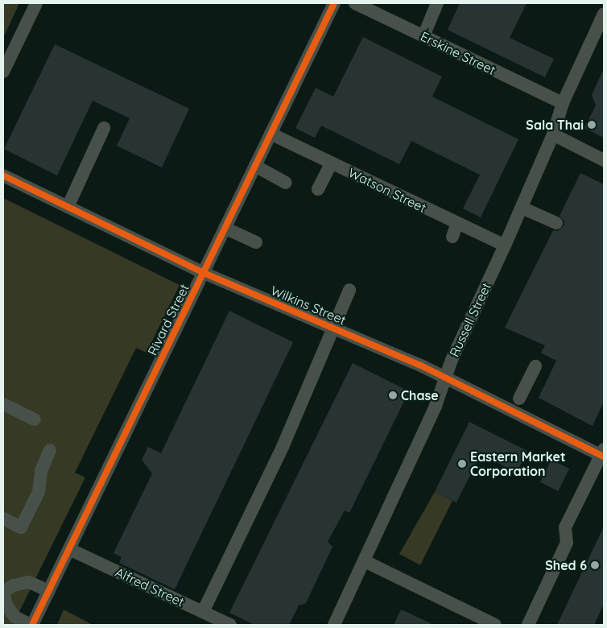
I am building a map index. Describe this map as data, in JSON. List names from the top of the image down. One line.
{"streets":{"street":["Erskine Street","Watson Street","Wilkins Street","Rivard Street","Russell Street","Alfred Street"]},"crossings":[["Erskine Street","Russell Street"],["Watson Street","Rivard Street"],["Watson Street","Russell Street"],["Wilkins Street","Rivard Street"],["Wilkins Street","Russell Street"],["Rivard Street","Alfred Street"]],"places":["Sala Thai","Chase","Eastern Market Corporation","Shed 6"]}
